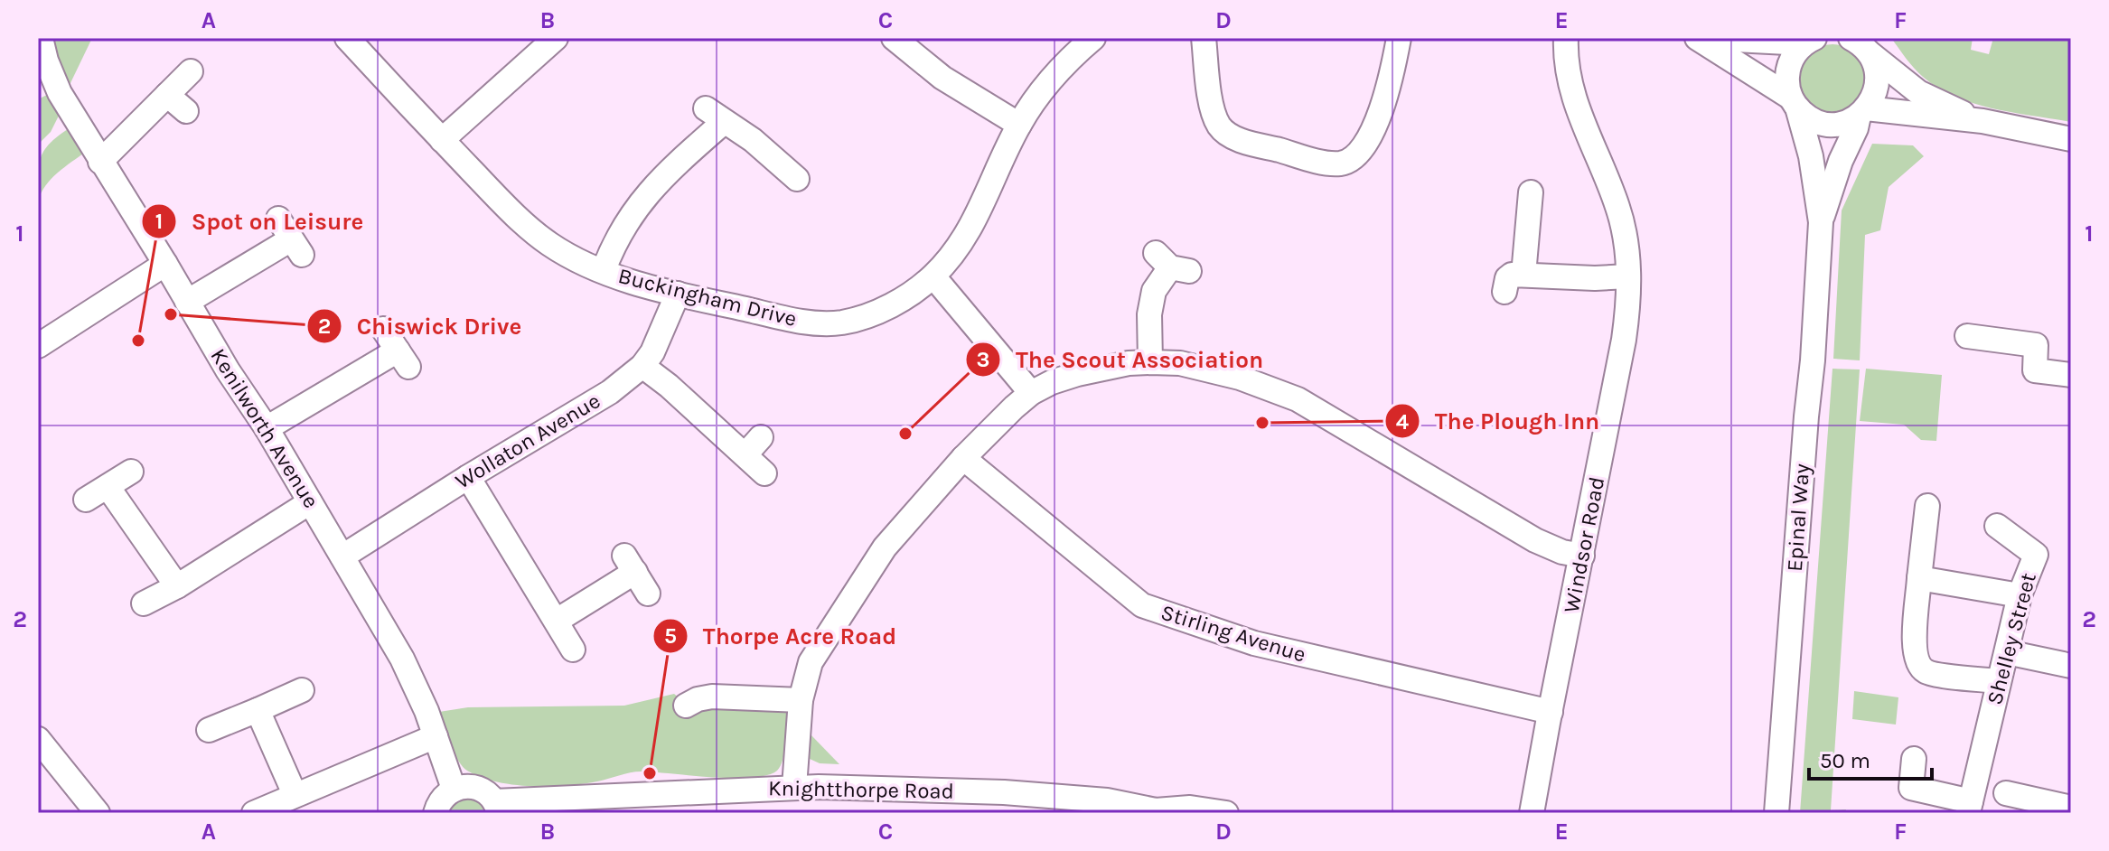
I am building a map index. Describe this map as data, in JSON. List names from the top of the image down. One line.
{"streets":{"street":["Buckingham Drive","Kenilworth Avenue","Wollaton Avenue","Epinal Way","Windsor Road","Stirling Avenue","Shelley Street","Knightthorpe Road"]},"crossings":[["Buckingham Drive","Wollaton Avenue"],["Kenilworth Avenue","Wollaton Avenue"],["Windsor Road","Stirling Avenue"]],"places":["Chiswick Drive","Spot on Leisure","The Plough Inn","The Scout Association","Thorpe Acre Road"],"scale_bar":"50 m","grid":{"columns":["A","B","C","D","E","F"],"rows":["1","2"]}}
